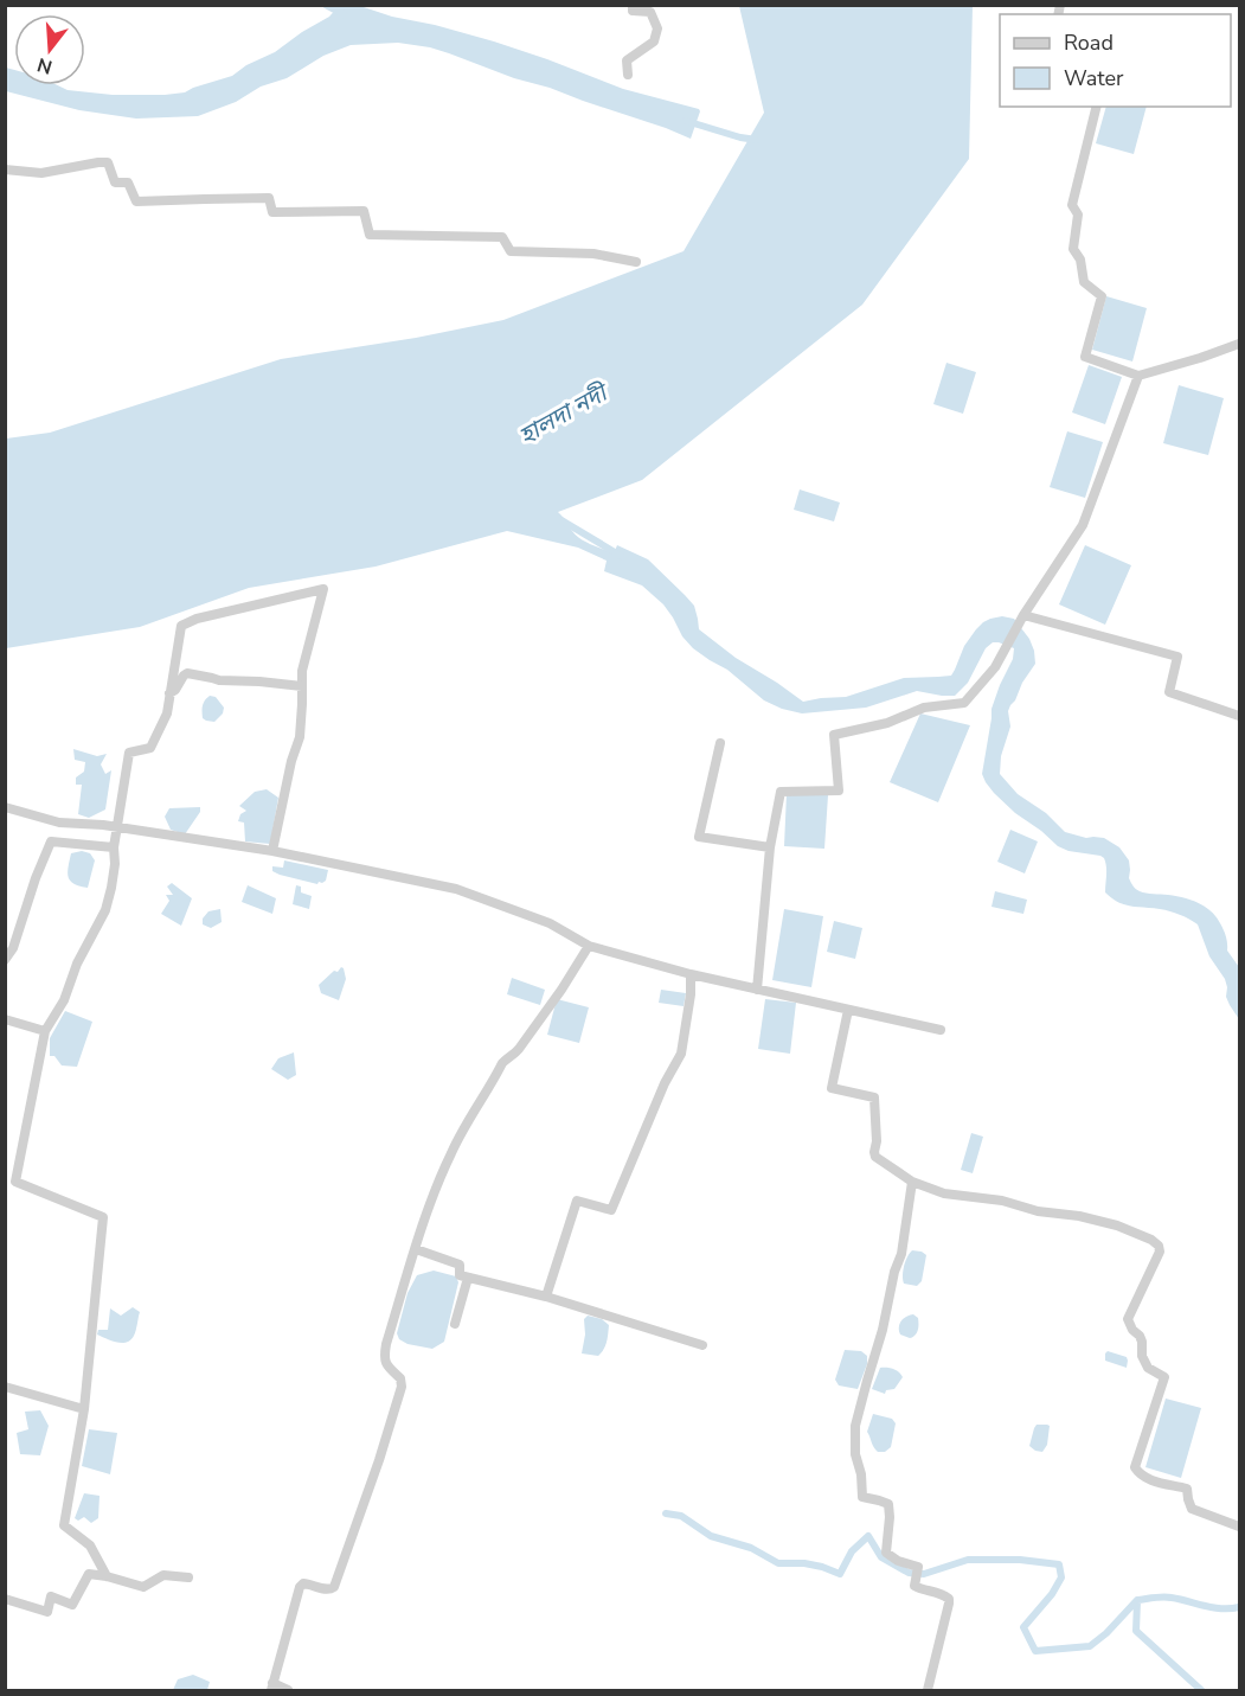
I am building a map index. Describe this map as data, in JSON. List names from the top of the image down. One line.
{"water":["হালদা নদী"],"legend":["Road","Water"],"north":"bottom"}
